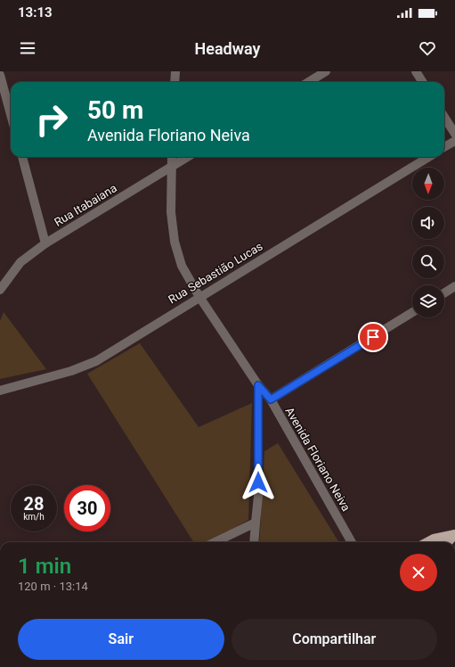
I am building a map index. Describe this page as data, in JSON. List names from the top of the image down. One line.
{"streets":{"street":["Rua Itabaiana","Rua Sebastião Lucas","Avenida Floriano Neiva"]},"crossings":[["Rua Itabaiana","Avenida Floriano Neiva"],["Rua Sebastião Lucas","Avenida Floriano Neiva"]],"north":"bottom","page":{"status":"13:13","header":"Headway","turn":["50 m","Avenida Floriano Neiva"],"speed":"28 km/h","limit":"30","heading":["1 min","120 m · 13:14"],"buttons":["Sair","Compartilhar"]}}
